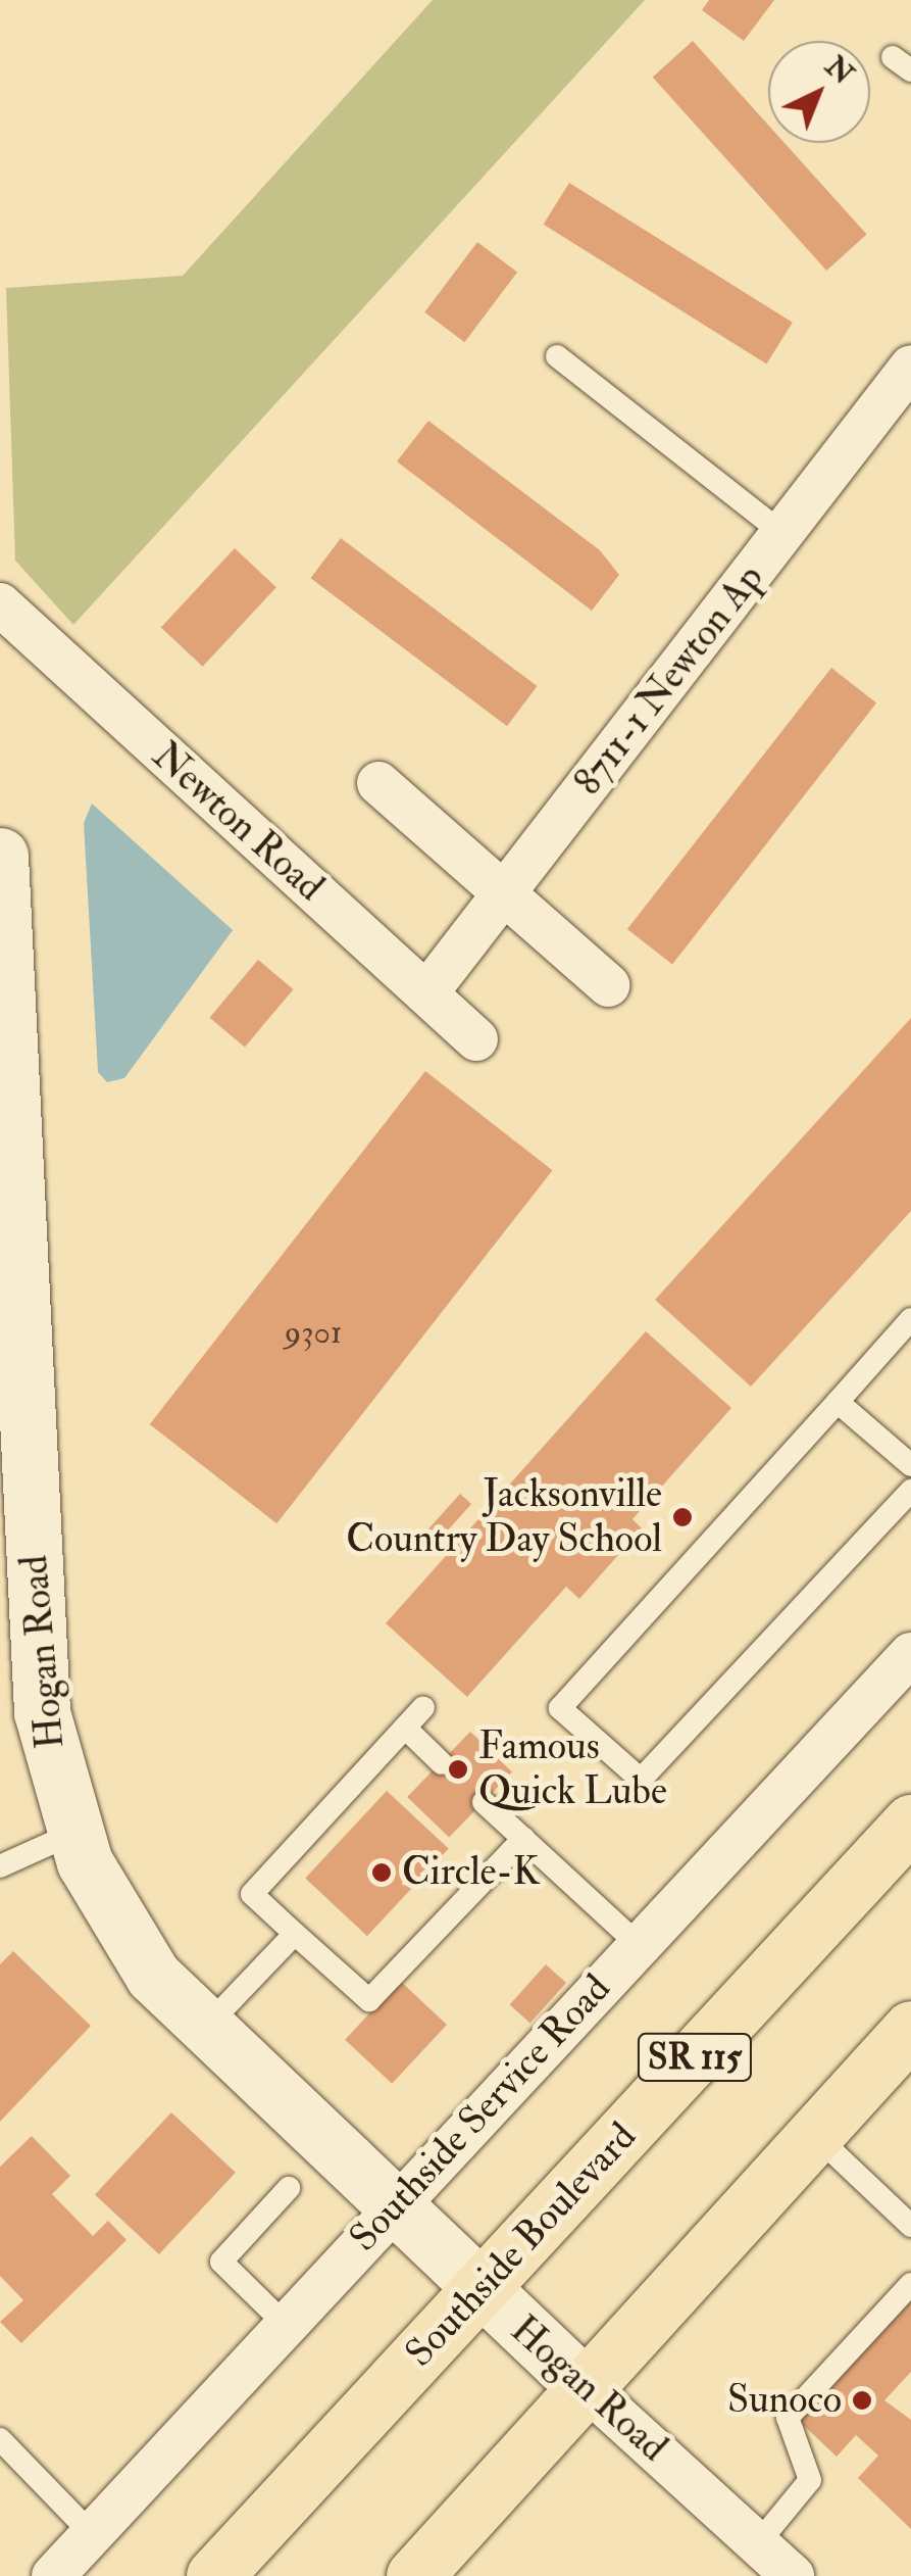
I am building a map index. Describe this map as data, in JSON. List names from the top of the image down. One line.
{"streets":{"highway":["SR 115","Southside Boulevard"],"main road":["Hogan Road"],"street":["8711-1 Newton Ap","Newton Road","Southside Service Road"]},"crossings":[["8711-1 Newton Ap","Newton Road"],["Hogan Road","Southside Service Road"],["Hogan Road","Southside Boulevard"]],"places":["Jacksonville Country Day School","Famous Quick Lube","Circle-K","Sunoco"],"house_numbers":["9301"],"north":"top right"}
